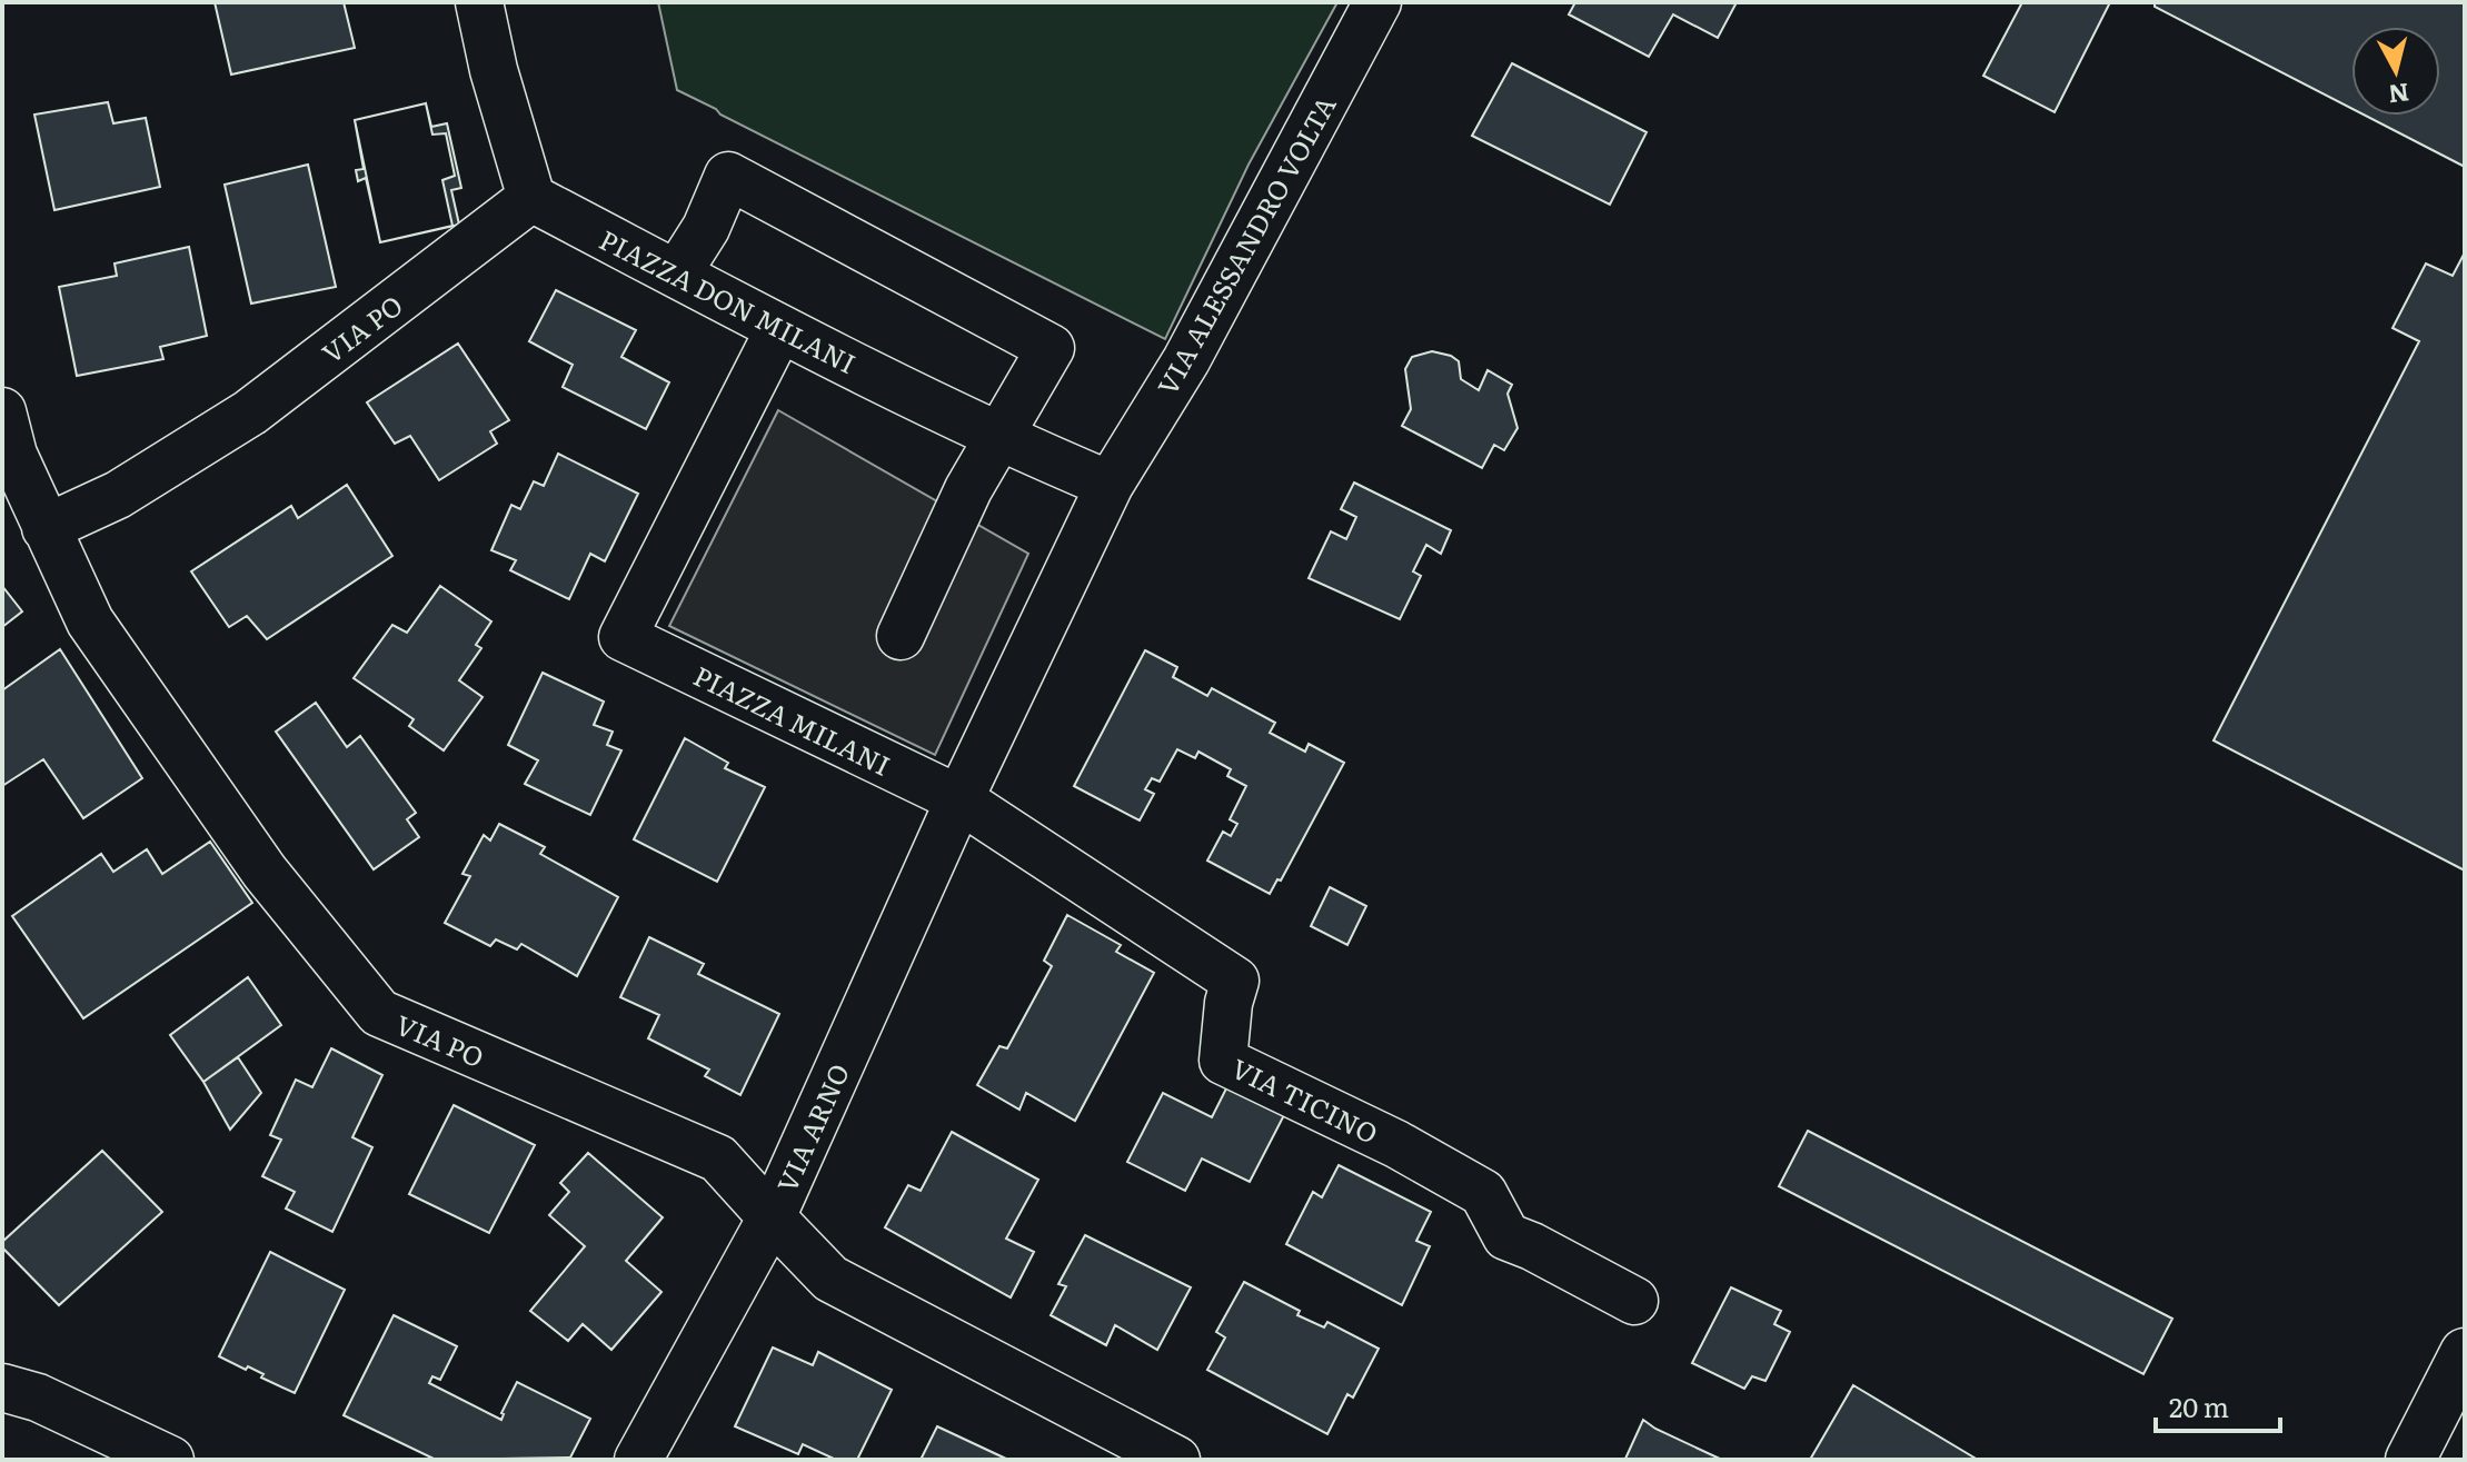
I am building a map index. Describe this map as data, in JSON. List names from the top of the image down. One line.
{"streets":{"street":["VIA ALESSANDRO VOLTA","PIAZZA DON MILANI","VIA PO","PIAZZA MILANI","VIA TICINO","VIA ARNO"]},"crossings":[["VIA ALESSANDRO VOLTA","PIAZZA DON MILANI"],["PIAZZA DON MILANI","VIA PO"],["PIAZZA DON MILANI","PIAZZA MILANI"],["VIA PO","VIA ARNO"],["PIAZZA MILANI","VIA TICINO"],["PIAZZA MILANI","VIA ARNO"],["VIA TICINO","VIA ARNO"]],"scale_bar":"20 m","north":"bottom"}
